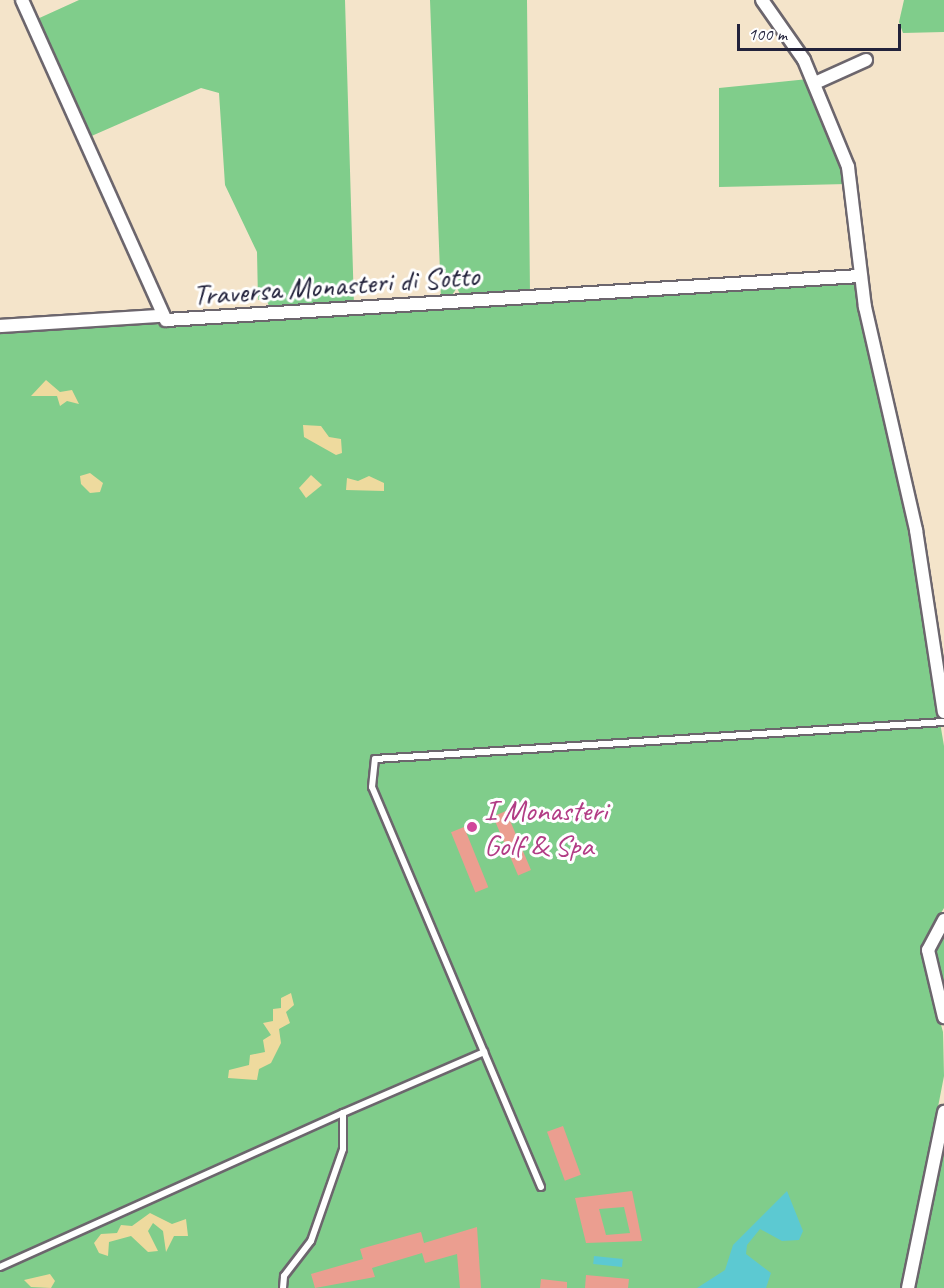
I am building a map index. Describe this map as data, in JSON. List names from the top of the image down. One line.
{"streets":{"street":["Traversa Monasteri di Sotto"]},"places":["I Monasteri Golf & Spa"],"scale_bar":"100 m"}
